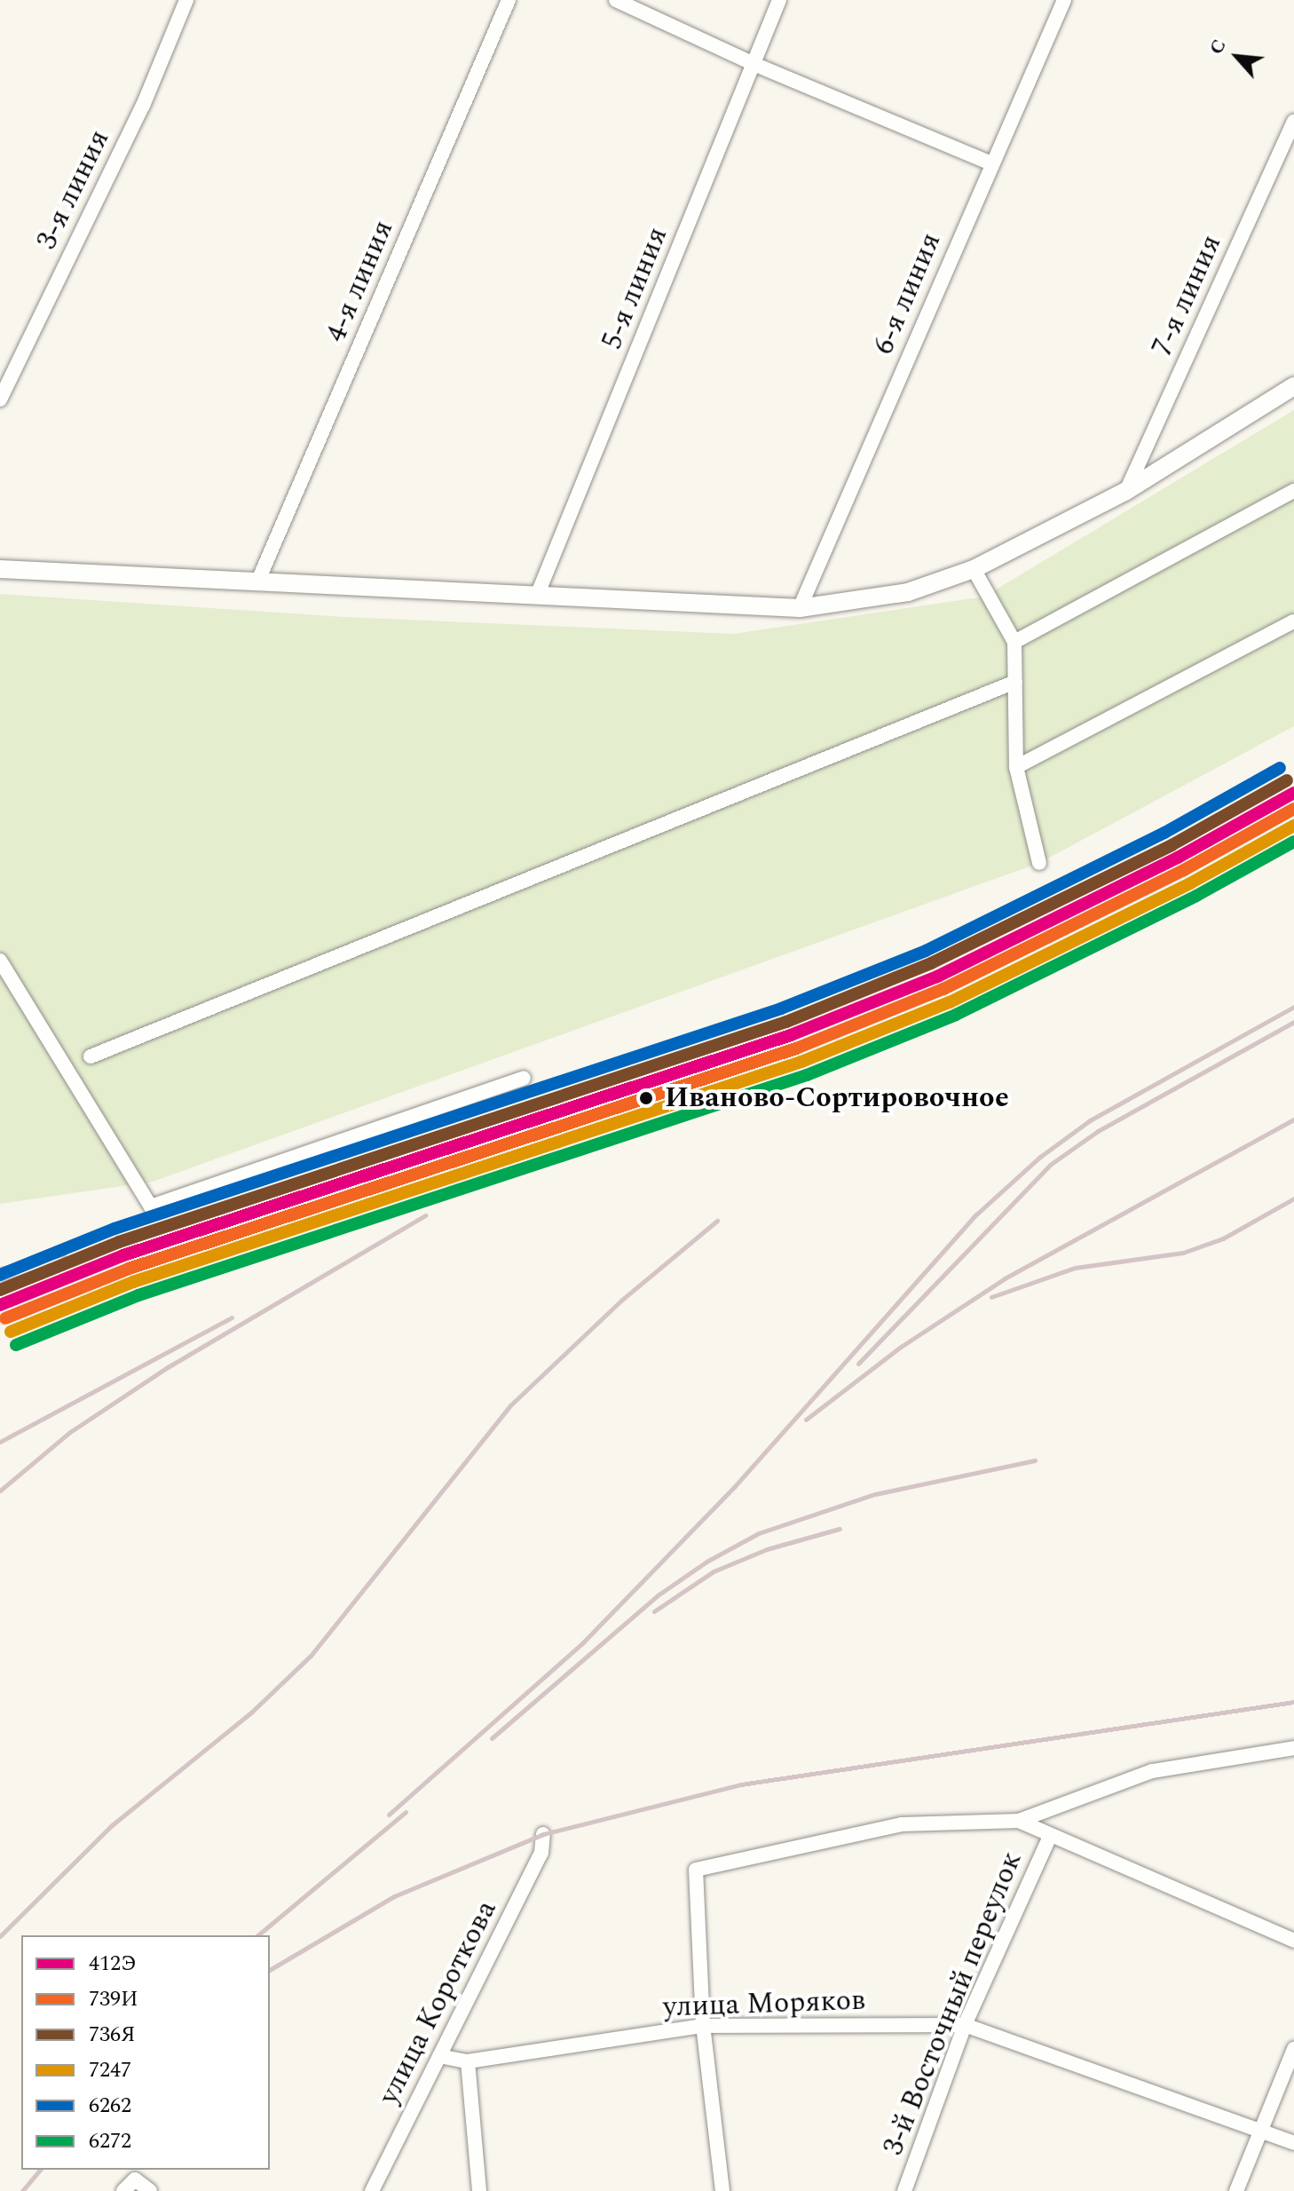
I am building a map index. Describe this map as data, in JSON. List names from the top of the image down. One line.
{"streets":{"street":["3-я линия","4-я линия","5-я линия","6-я линия","7-я линия","улица Короткова","3-й Восточный переулок","улица Моряков"]},"crossings":[["улица Короткова","улица Моряков"],["3-й Восточный переулок","улица Моряков"]],"places":["Иваново-Сортировочное"],"lines":["transit line 6262","transit line 736Я","transit line 412Э","transit line 739И","transit line 7247","transit line 6272"],"legend":["412Э","739И","736Я","7247","6262","6272"],"north":"top left"}
